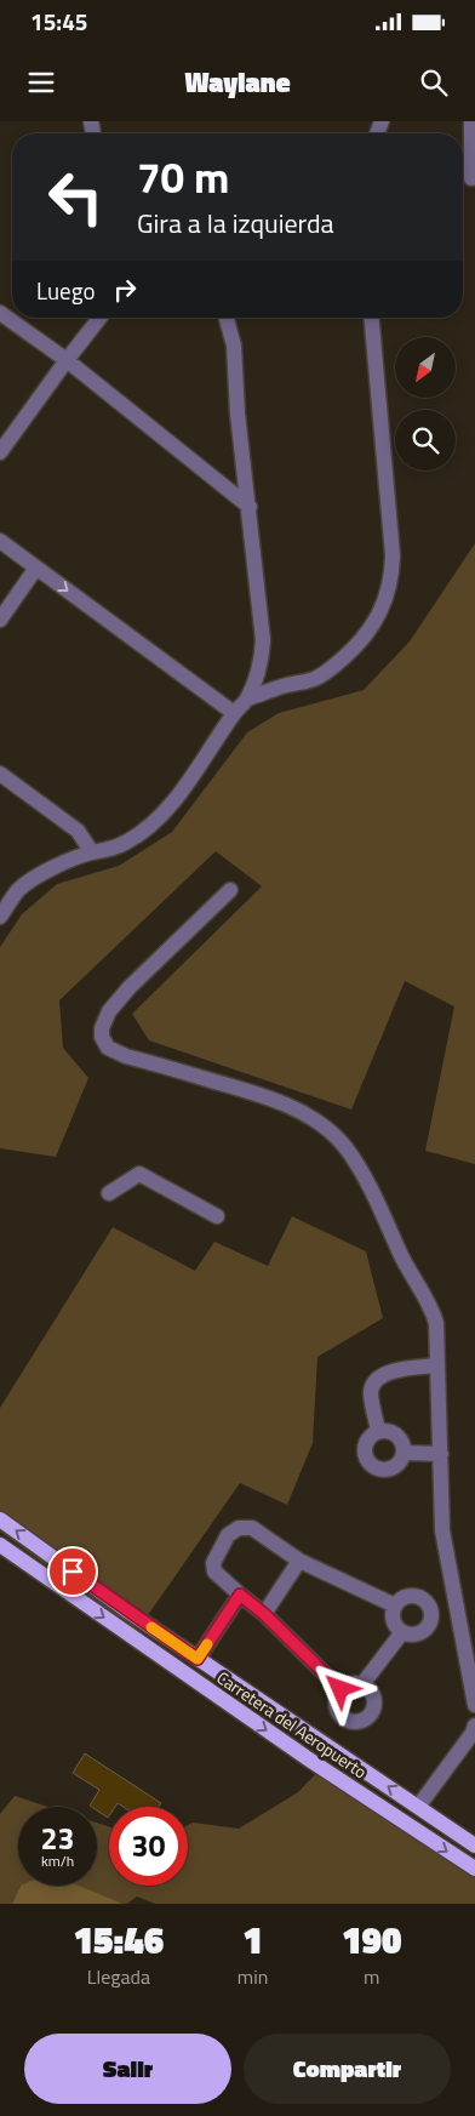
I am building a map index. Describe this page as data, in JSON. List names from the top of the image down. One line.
{"streets":{"main road":["Carretera del Aeropuerto"]},"north":"bottom left","page":{"status":"15:45","header":"Waylane","turn":["70 m","Gira a la izquierda"],"then":"Luego","speed":"23 km/h","limit":"30","eta":["15:46","Llegada","1","min","190","m"],"buttons":["Salir","Compartir"]}}
